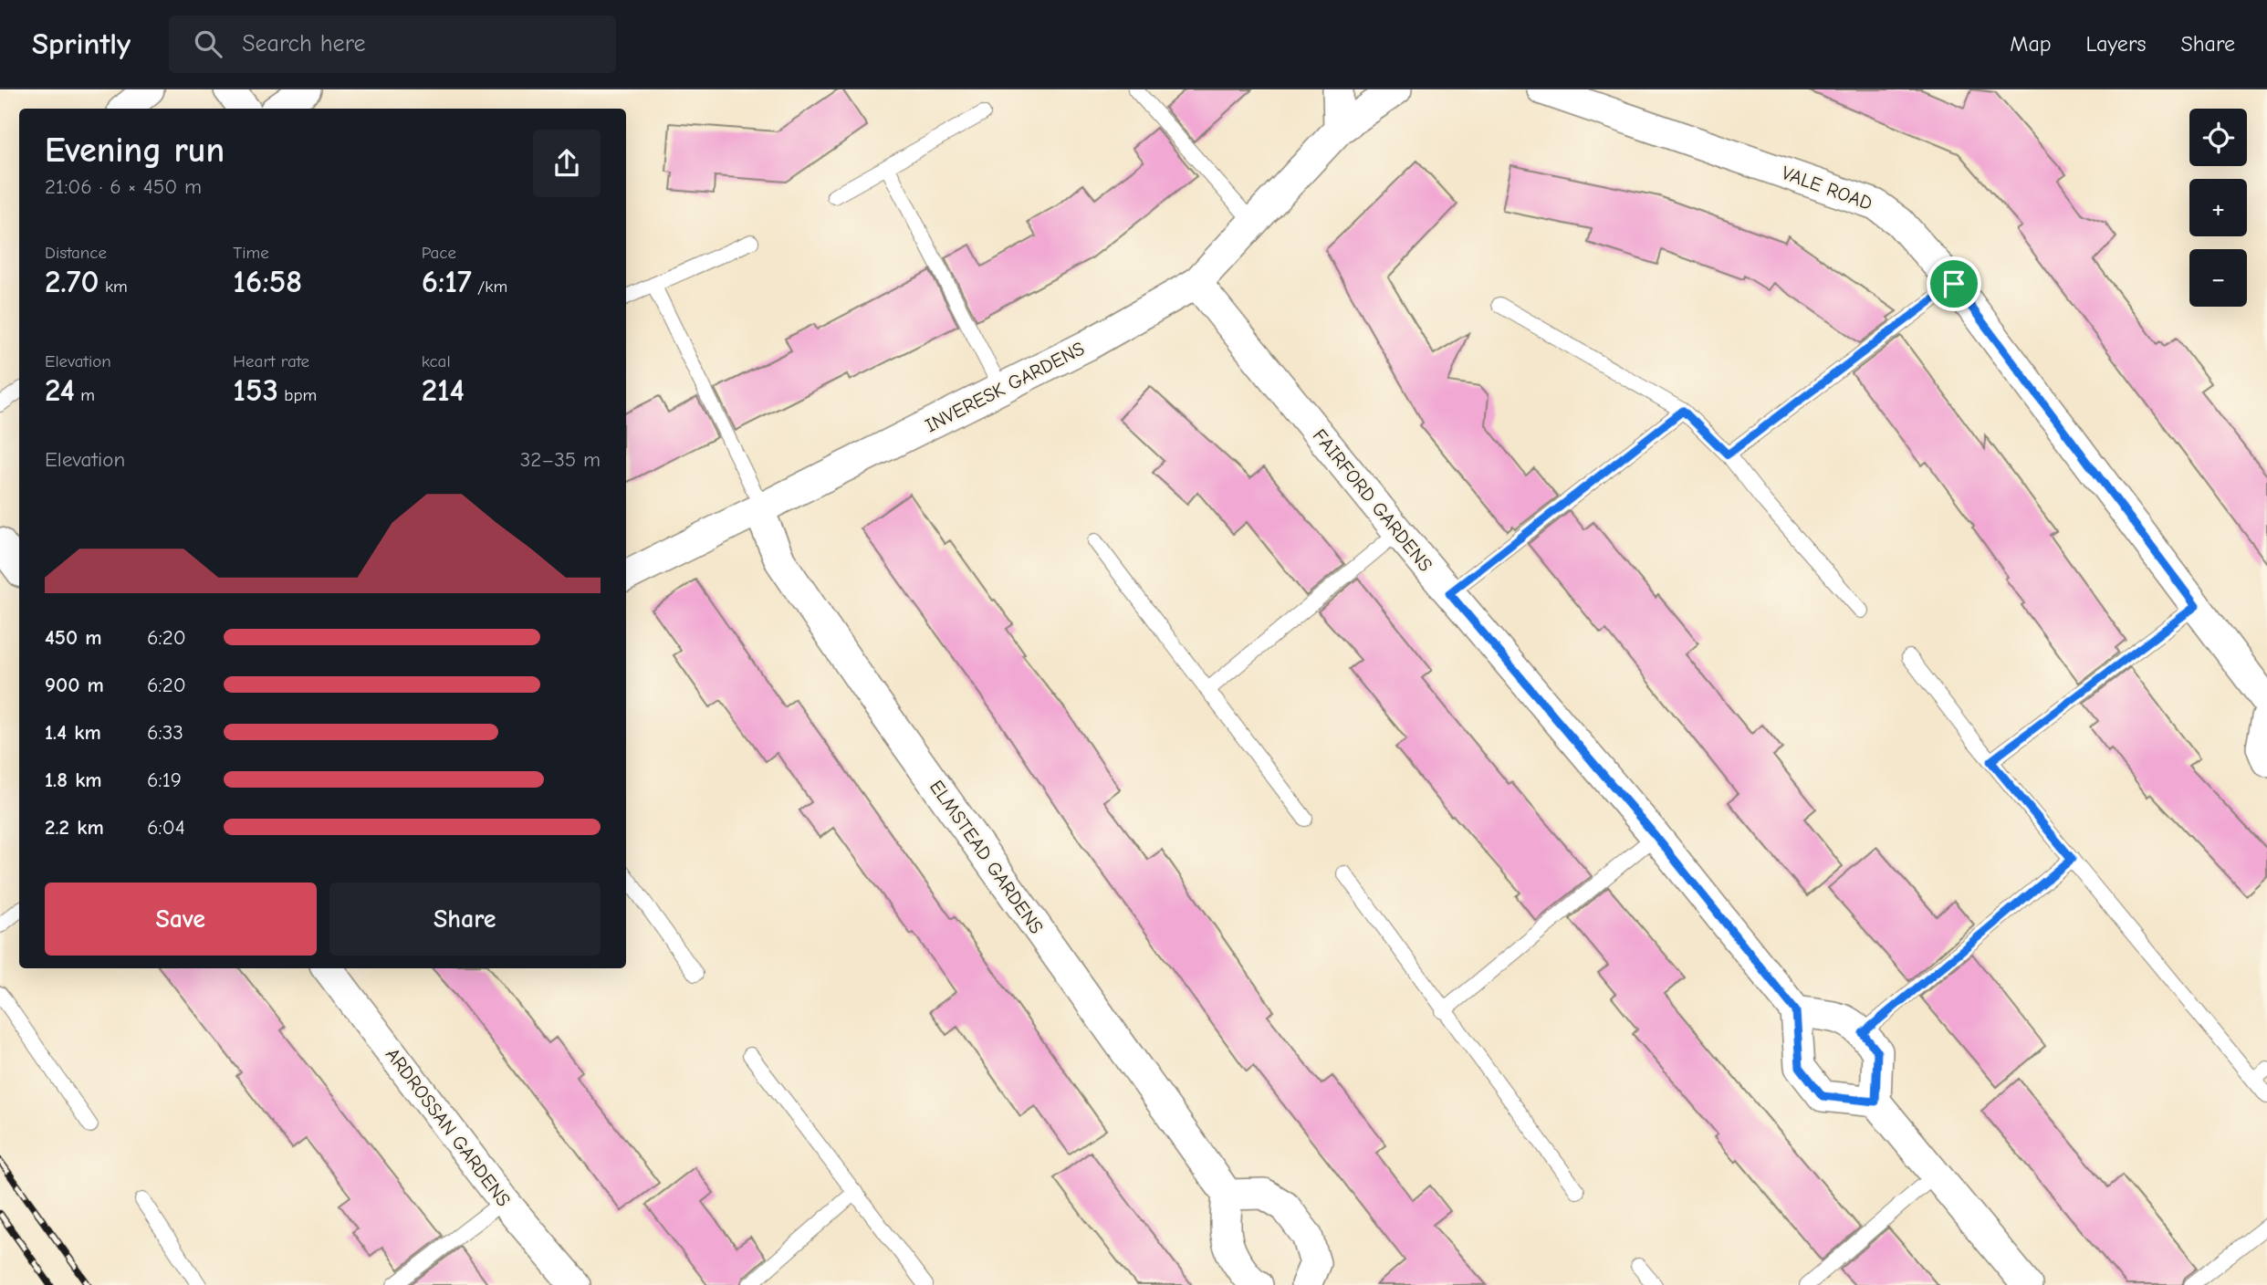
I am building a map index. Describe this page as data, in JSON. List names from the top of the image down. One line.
{"streets":{"street":["VALE ROAD","INVERESK GARDENS","FAIRFORD GARDENS","ELMSTEAD GARDENS","ARDROSSAN GARDENS"]},"crossings":[["INVERESK GARDENS","FAIRFORD GARDENS"],["INVERESK GARDENS","ELMSTEAD GARDENS"]],"page":{"header":"Sprintly","search":"Search here","nav":["Map","Layers","Share"],"map_buttons":["+","−"],"heading":["Evening run","21:06 · 6 × 450 m"],"stats":[["Distance","2.70 km"],["Time","16:58"],["Pace","6:17 /km"],["Elevation","24 m"],["Heart rate","153 bpm"],["kcal","214"]],"chart":["Elevation","32–35 m"],"list":[{"name":"450 m","note":"6:20"},{"name":"900 m","note":"6:20"},{"name":"1.4 km","note":"6:33"},{"name":"1.8 km","note":"6:19"},{"name":"2.2 km","note":"6:04"}],"buttons":["Save","Share"]}}
